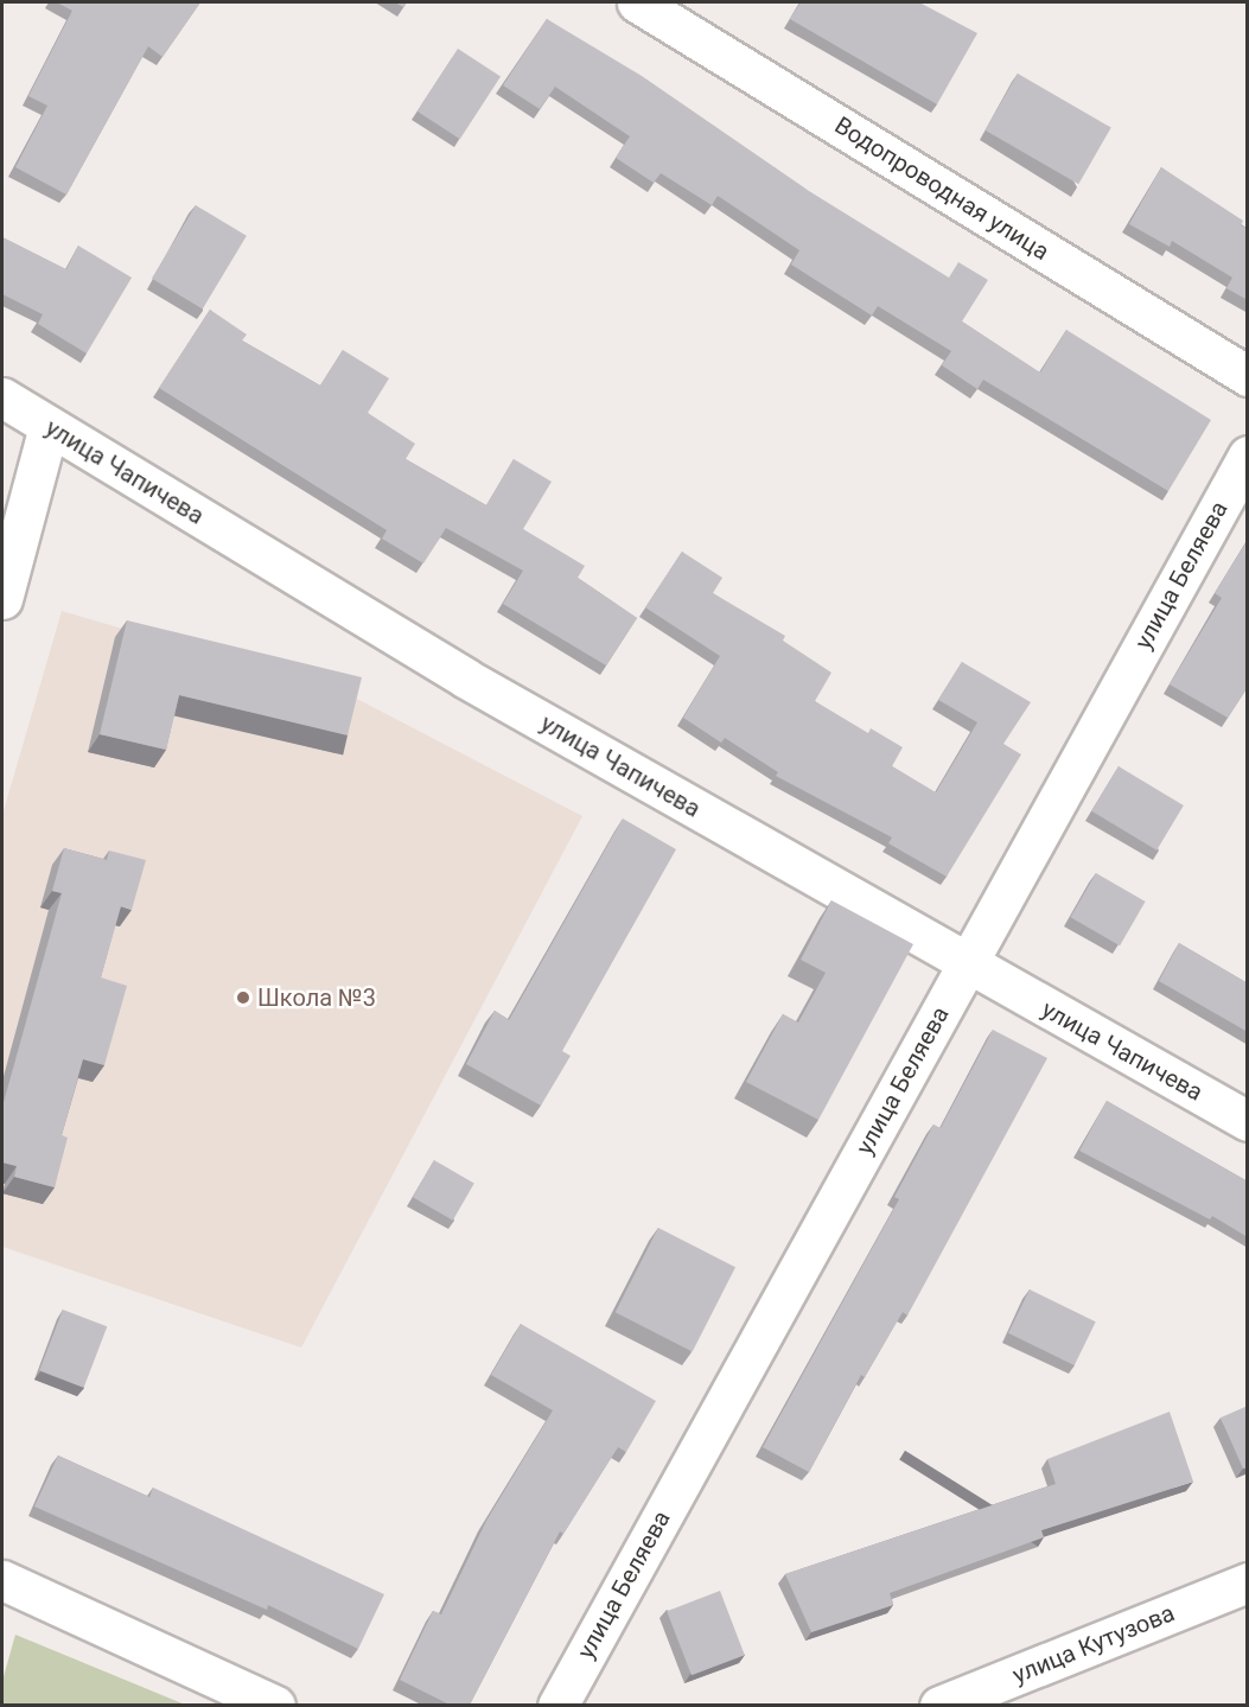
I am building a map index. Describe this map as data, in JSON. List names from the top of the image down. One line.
{"streets":{"street":["Водопроводная улица","улица Чапичева","улица Беляева","улица Кутузова"]},"crossings":[["улица Чапичева","улица Беляева"]],"places":["Школа №3"]}
